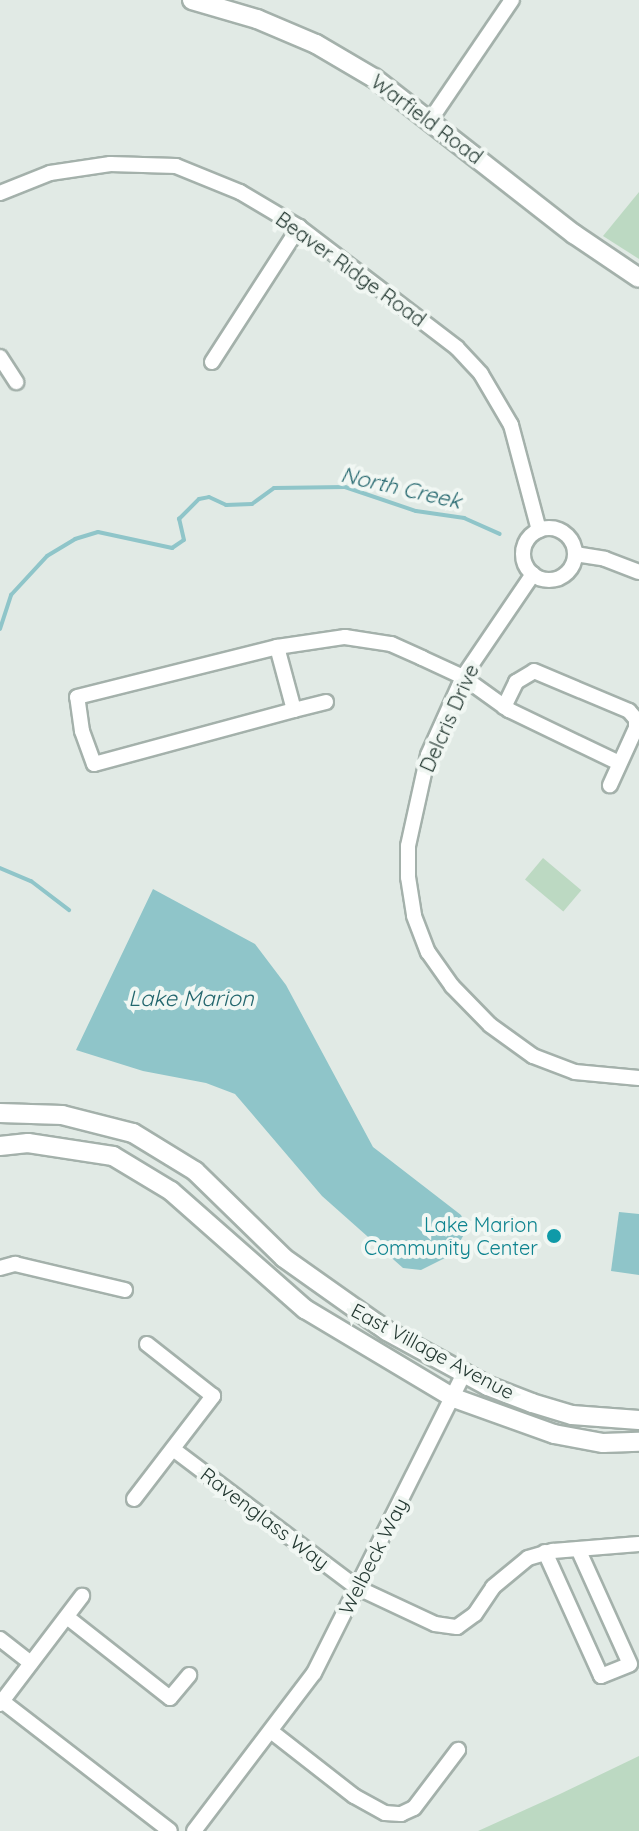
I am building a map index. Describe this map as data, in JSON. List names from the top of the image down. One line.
{"streets":{"street":["Warfield Road","Beaver Ridge Road","Delcris Drive","East Village Avenue","Ravenglass Way","Welbeck Way"]},"crossings":[["Beaver Ridge Road","Delcris Drive"],["East Village Avenue","Welbeck Way"],["Ravenglass Way","Welbeck Way"]],"water":["North Creek","Lake Marion"],"places":["Lake Marion Community Center"]}
